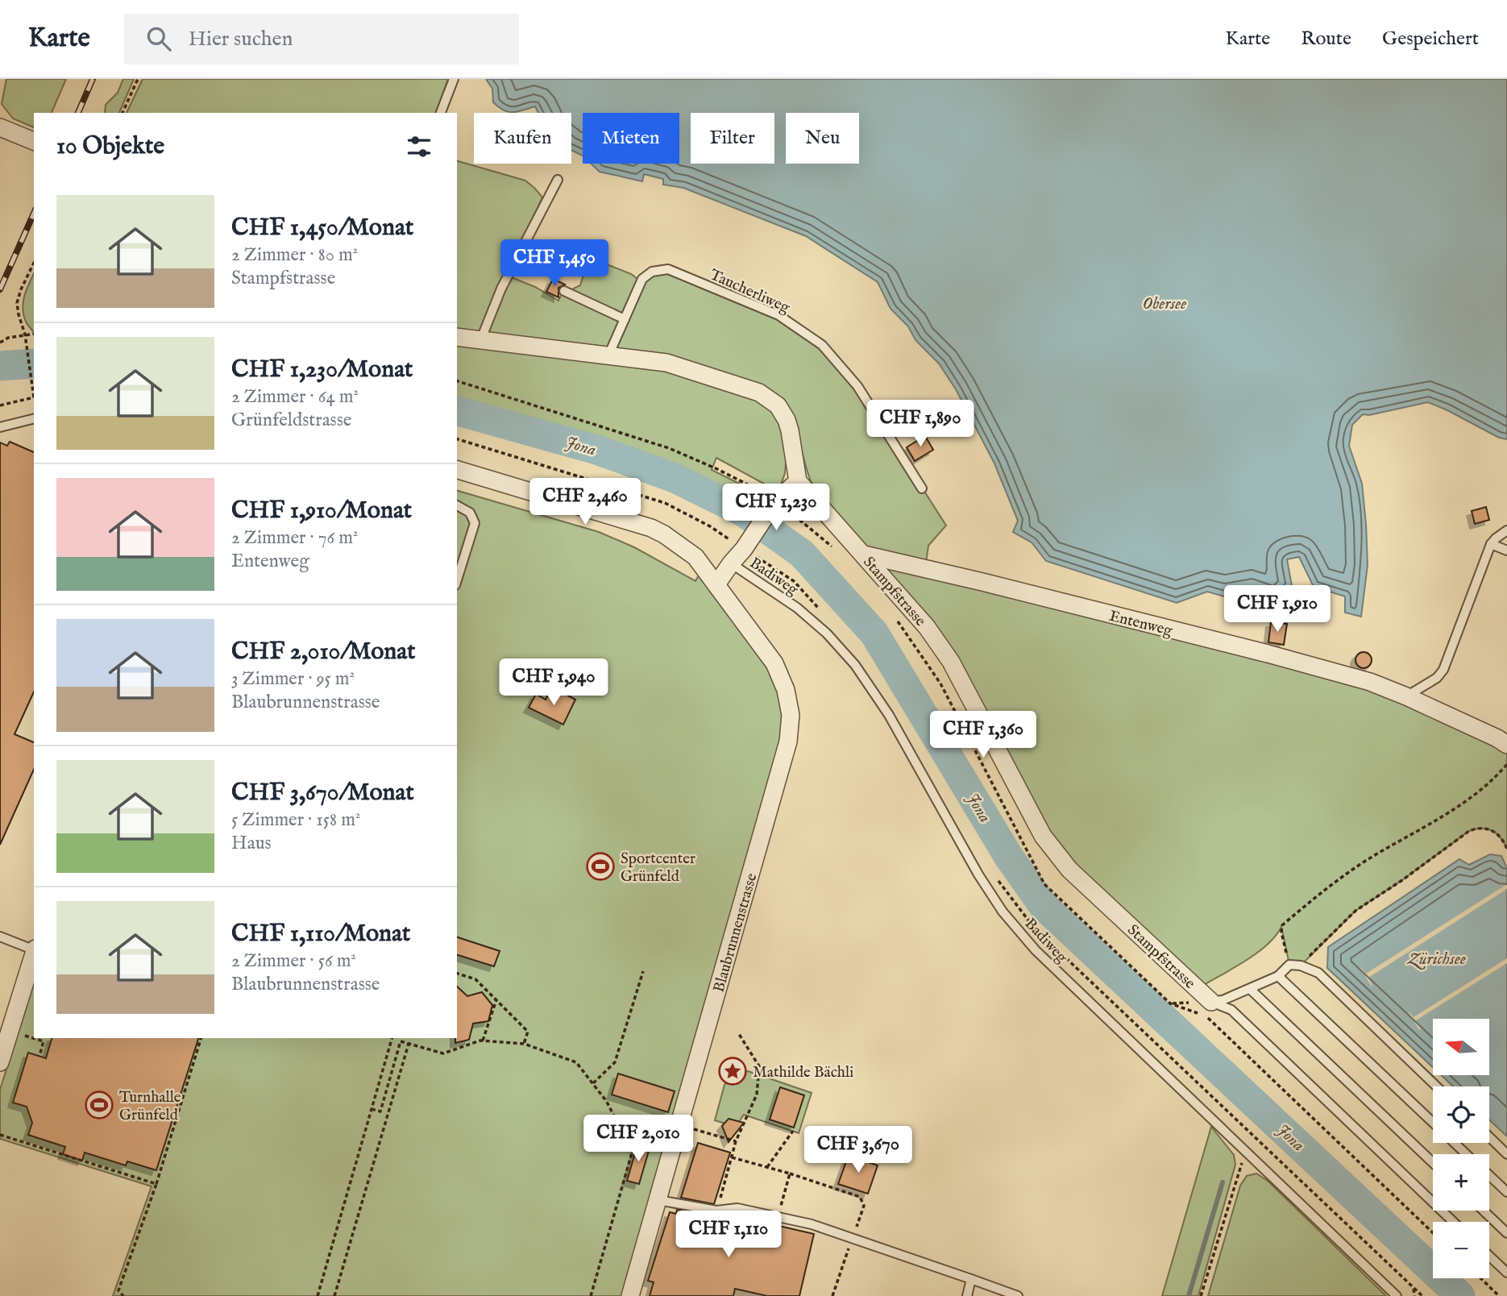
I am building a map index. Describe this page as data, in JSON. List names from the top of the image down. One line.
{"streets":{"street":["Stampfstrasse","Entenweg","Blaubrunnenstrasse"],"lane":["Taucherliweg","Badiweg"]},"crossings":[["Stampfstrasse","Entenweg"]],"water":["Obersee","Jona","Zürichsee"],"places":{"sports":["Sportcenter Grünfeld","Turnhalle Grünfeld"],"place":["Mathilde Bächli"]},"north":"left","page":{"header":"Karte","search":"Hier suchen","nav":["Karte","Route","Gespeichert"],"chip":["Kaufen","Mieten","Filter","Neu"],"heading":"10 Objekte","list":[{"name":"CHF 1,450/Monat","note":"2 Zimmer · 80 m² · Stampfstrasse"},{"name":"CHF 1,230/Monat","note":"2 Zimmer · 64 m² · Grünfeldstrasse"},{"name":"CHF 1,910/Monat","note":"2 Zimmer · 76 m² · Entenweg"},{"name":"CHF 2,010/Monat","note":"3 Zimmer · 95 m² · Blaubrunnenstrasse"},{"name":"CHF 3,670/Monat","note":"5 Zimmer · 158 m² · Haus"},{"name":"CHF 1,110/Monat","note":"2 Zimmer · 56 m² · Blaubrunnenstrasse"}],"price":["CHF 1,450","CHF 1,890","CHF 2,460","CHF 1,230","CHF 1,910","CHF 1,940","CHF 1,360","CHF 2,010","CHF 3,670","CHF 1,110"],"map_buttons":["+","−"]}}
